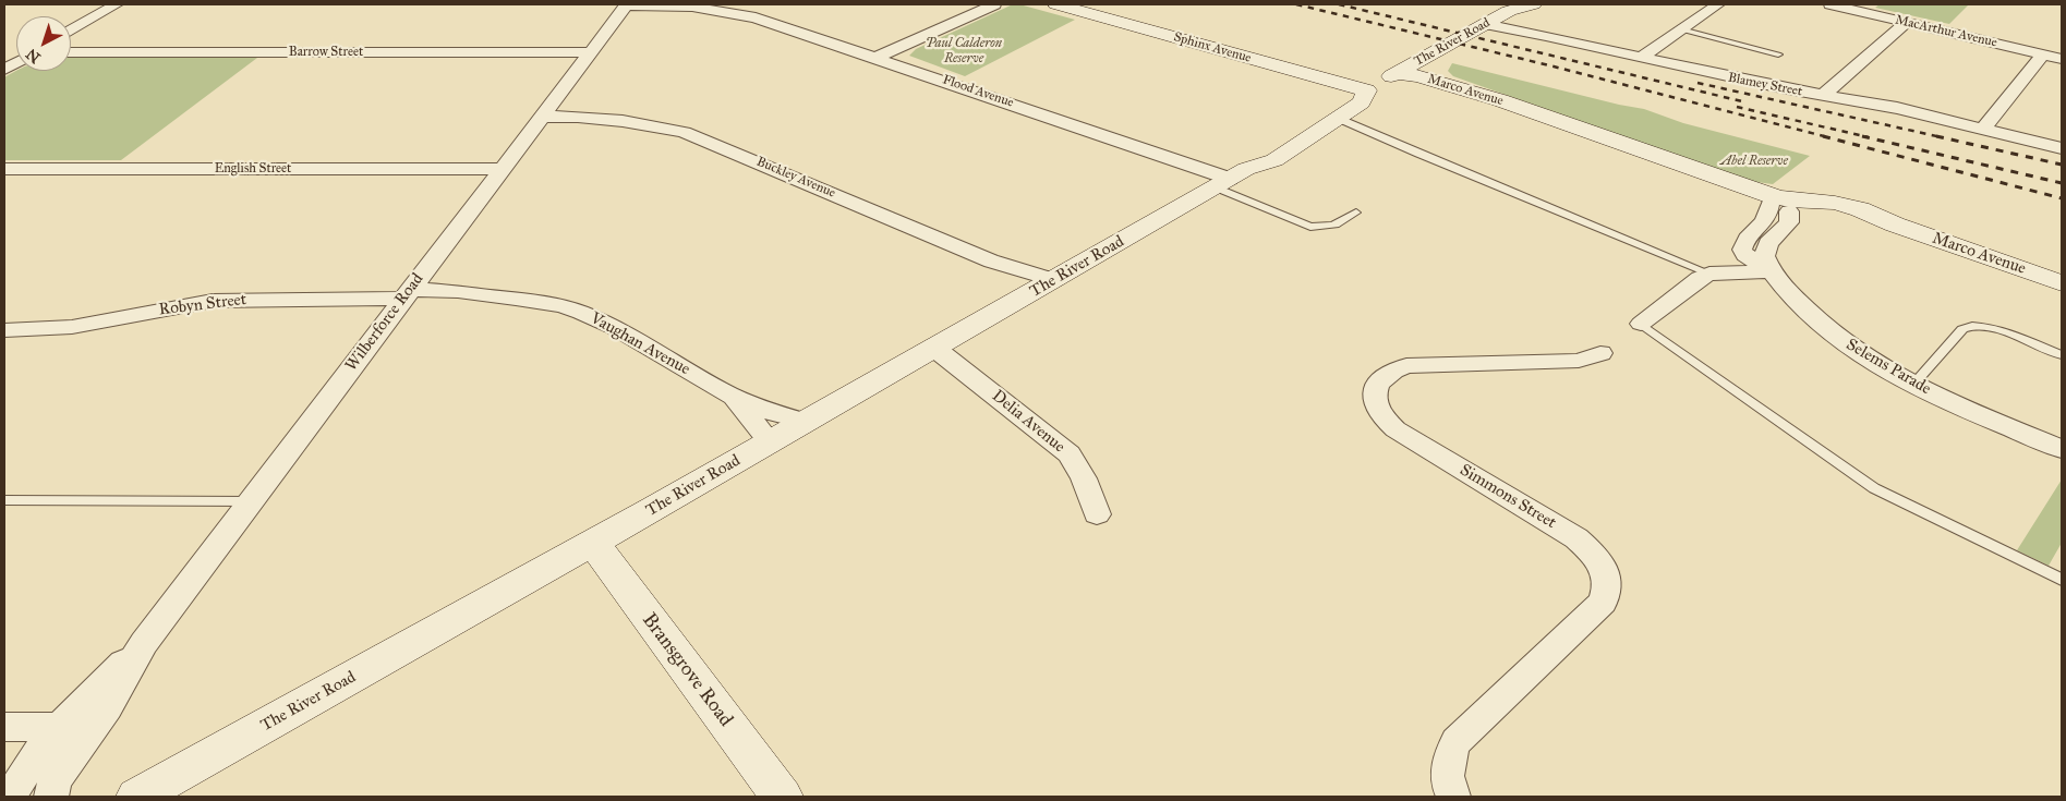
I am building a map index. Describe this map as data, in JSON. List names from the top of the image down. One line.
{"streets":{"main road":["The River Road","Sphinx Avenue","Marco Avenue","Bransgrove Road"],"street":["MacArthur Avenue","Barrow Street","Blamey Street","Flood Avenue","English Street","Buckley Avenue","Robyn Street","Wilberforce Road","Vaughan Avenue","Selems Parade","Delia Avenue","Simmons Street"]},"crossings":[["The River Road","Sphinx Avenue"],["The River Road","Blamey Street"],["The River Road","Marco Avenue"],["The River Road","Flood Avenue"],["The River Road","Buckley Avenue"],["The River Road","Vaughan Avenue"],["The River Road","Delia Avenue"],["The River Road","Bransgrove Road"],["Barrow Street","Wilberforce Road"],["Flood Avenue","Wilberforce Road"],["English Street","Wilberforce Road"],["Buckley Avenue","Wilberforce Road"],["Robyn Street","Wilberforce Road"],["Robyn Street","Vaughan Avenue"],["Wilberforce Road","Vaughan Avenue"]],"parks":["Paul Calderon Reserve","Abel Reserve"],"north":"bottom left"}
